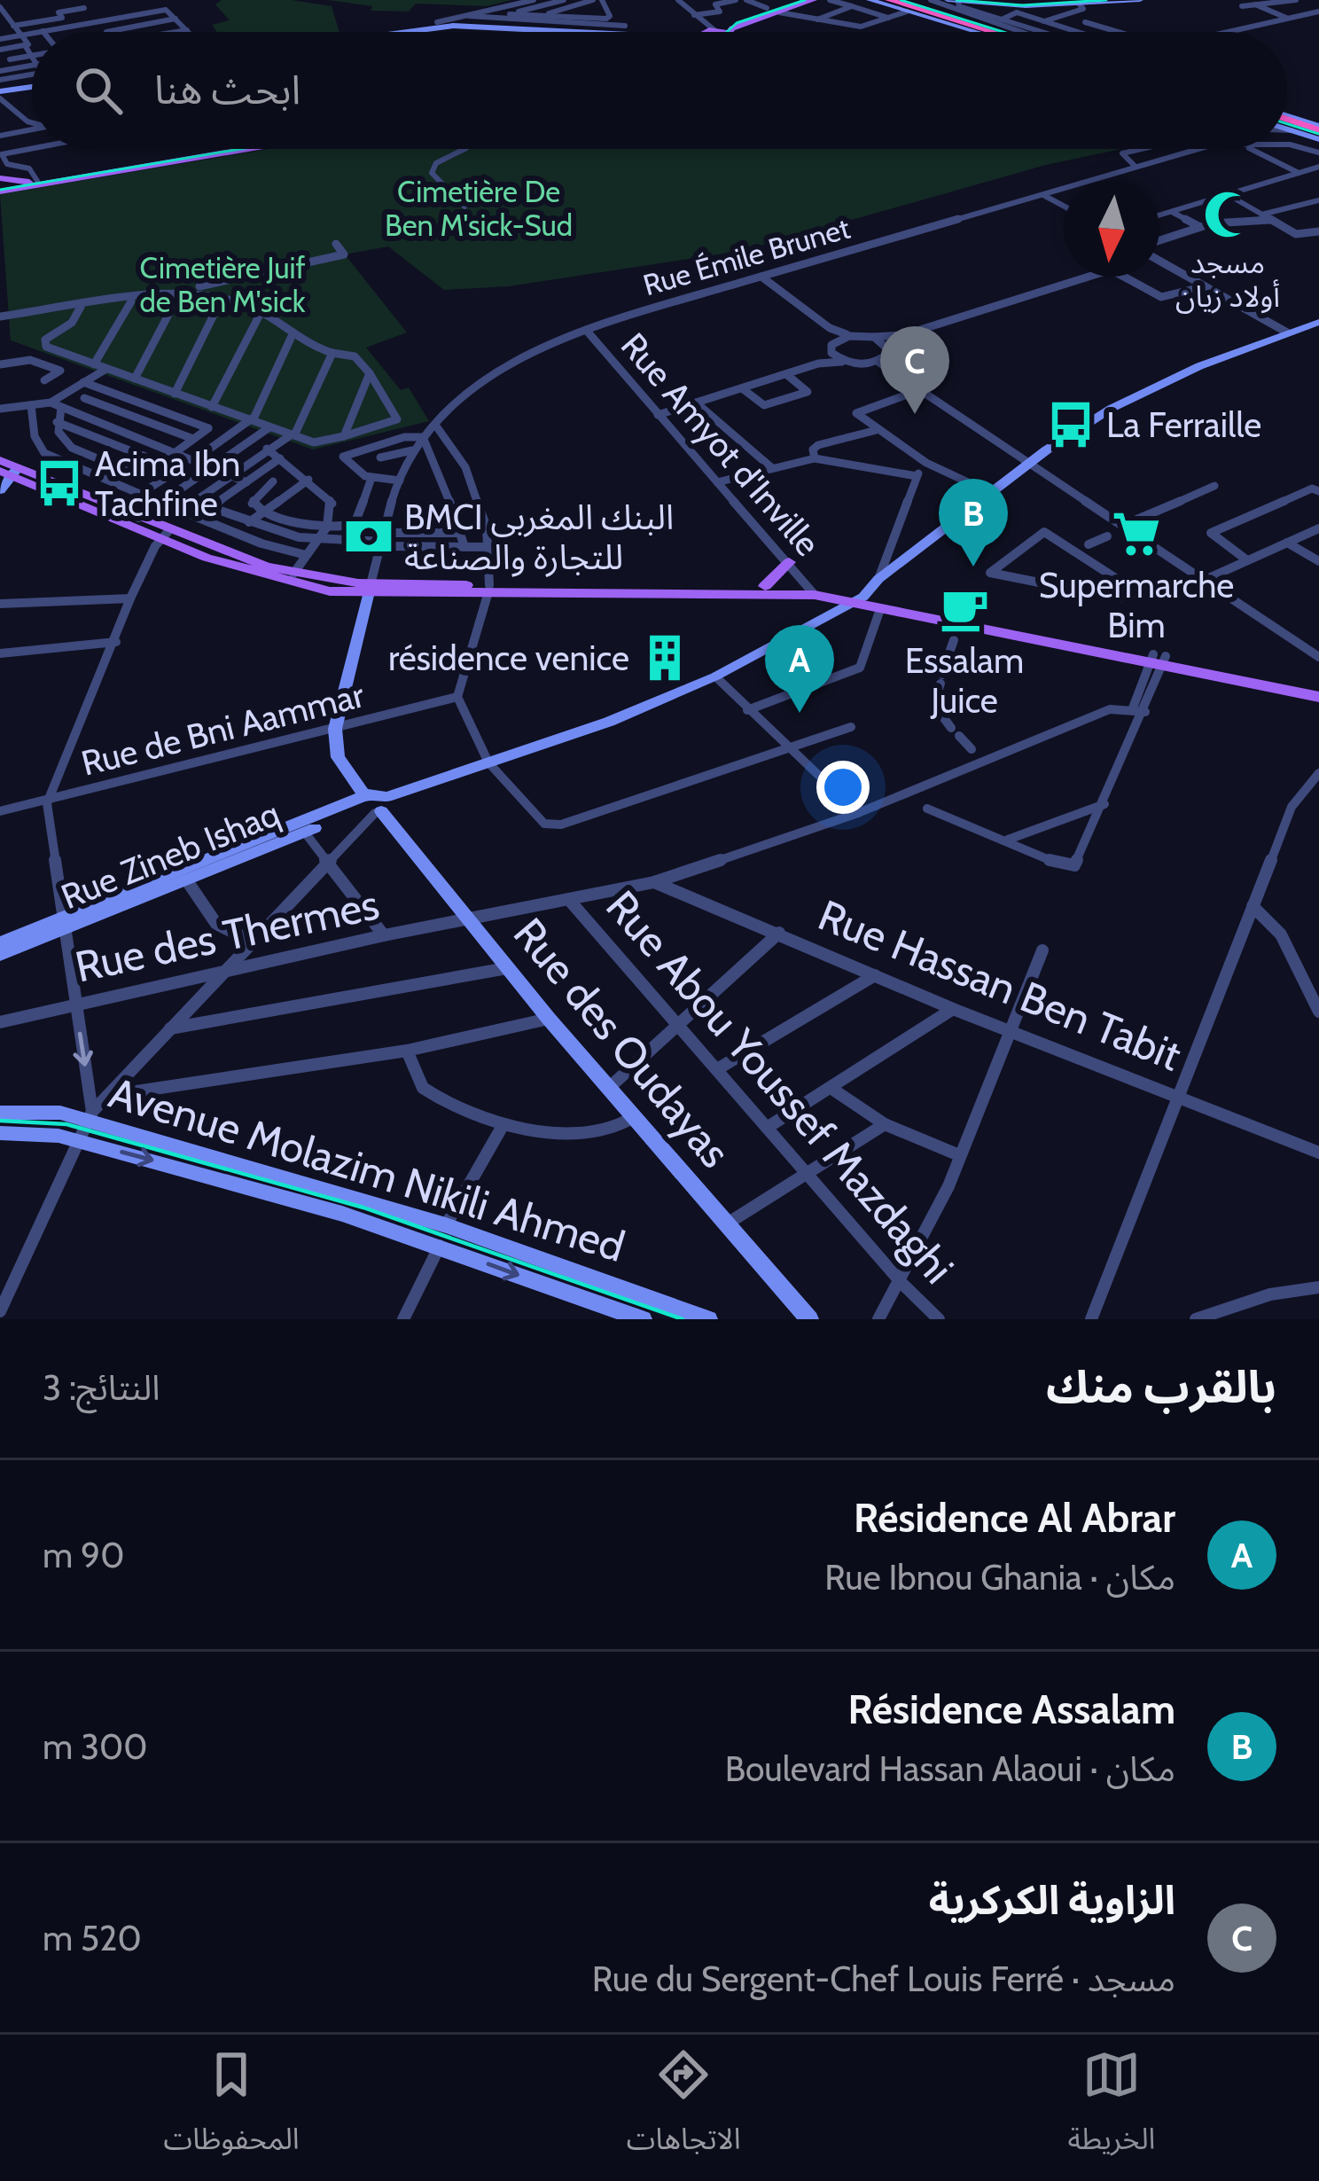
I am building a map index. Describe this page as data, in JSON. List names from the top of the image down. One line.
{"streets":{"street":["Rue Émile Brunet","Rue Amyot d'Inville","Rue de Bni Aammar","Rue Zineb Ishaq","Rue des Thermes","Rue Hassan Ben Tabit","Rue des Oudayas","Rue Abou Youssef Mazdaghi","Avenue Molazim Nikili Ahmed"]},"crossings":[["Rue Émile Brunet","Rue Amyot d'Inville"],["Rue de Bni Aammar","Rue des Oudayas"],["Rue Zineb Ishaq","Rue des Oudayas"],["Rue des Thermes","Rue Hassan Ben Tabit"],["Rue des Thermes","Rue des Oudayas"],["Rue des Thermes","Rue Abou Youssef Mazdaghi"]],"parks":["Cimetière De Ben M'sick-Sud","Cimetière Juif de Ben M'sick"],"places":{"mosque":["مسجد أولاد زيان"],"bus stop":["La Ferraille","Acima Ibn Tachfine"],"supermarket":["Supermarche Bim"],"bank":["BMCI البنك المغربي للتجارة والصناعة"],"cafe":["Essalam Juice"],"building":["résidence venice"]},"north":"bottom","page":{"search":"ابحث هنا","pins":["C","B","A"],"heading":["بالقرب منك","النتائج: 3"],"list":[{"mark":"A","name":"Résidence Al Abrar","note":"مكان · Rue Ibnou Ghania","value":"90 m"},{"mark":"B","name":"Résidence Assalam","note":"مكان · Boulevard Hassan Alaoui","value":"300 m"},{"mark":"C","name":"الزاوية الكركرية","note":"مسجد · Rue du Sergent-Chef Louis Ferré","value":"520 m"}],"nav":["الخريطة","الاتجاهات","المحفوظات"]}}
